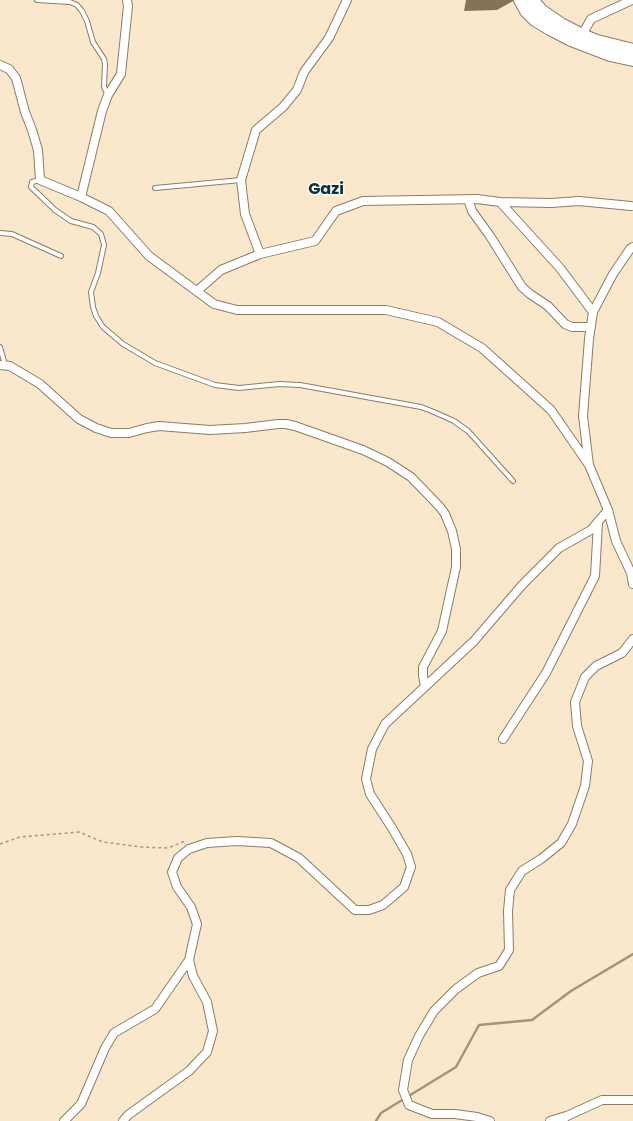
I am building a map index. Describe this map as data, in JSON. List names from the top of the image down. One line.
{"districts":["Gazi"]}
